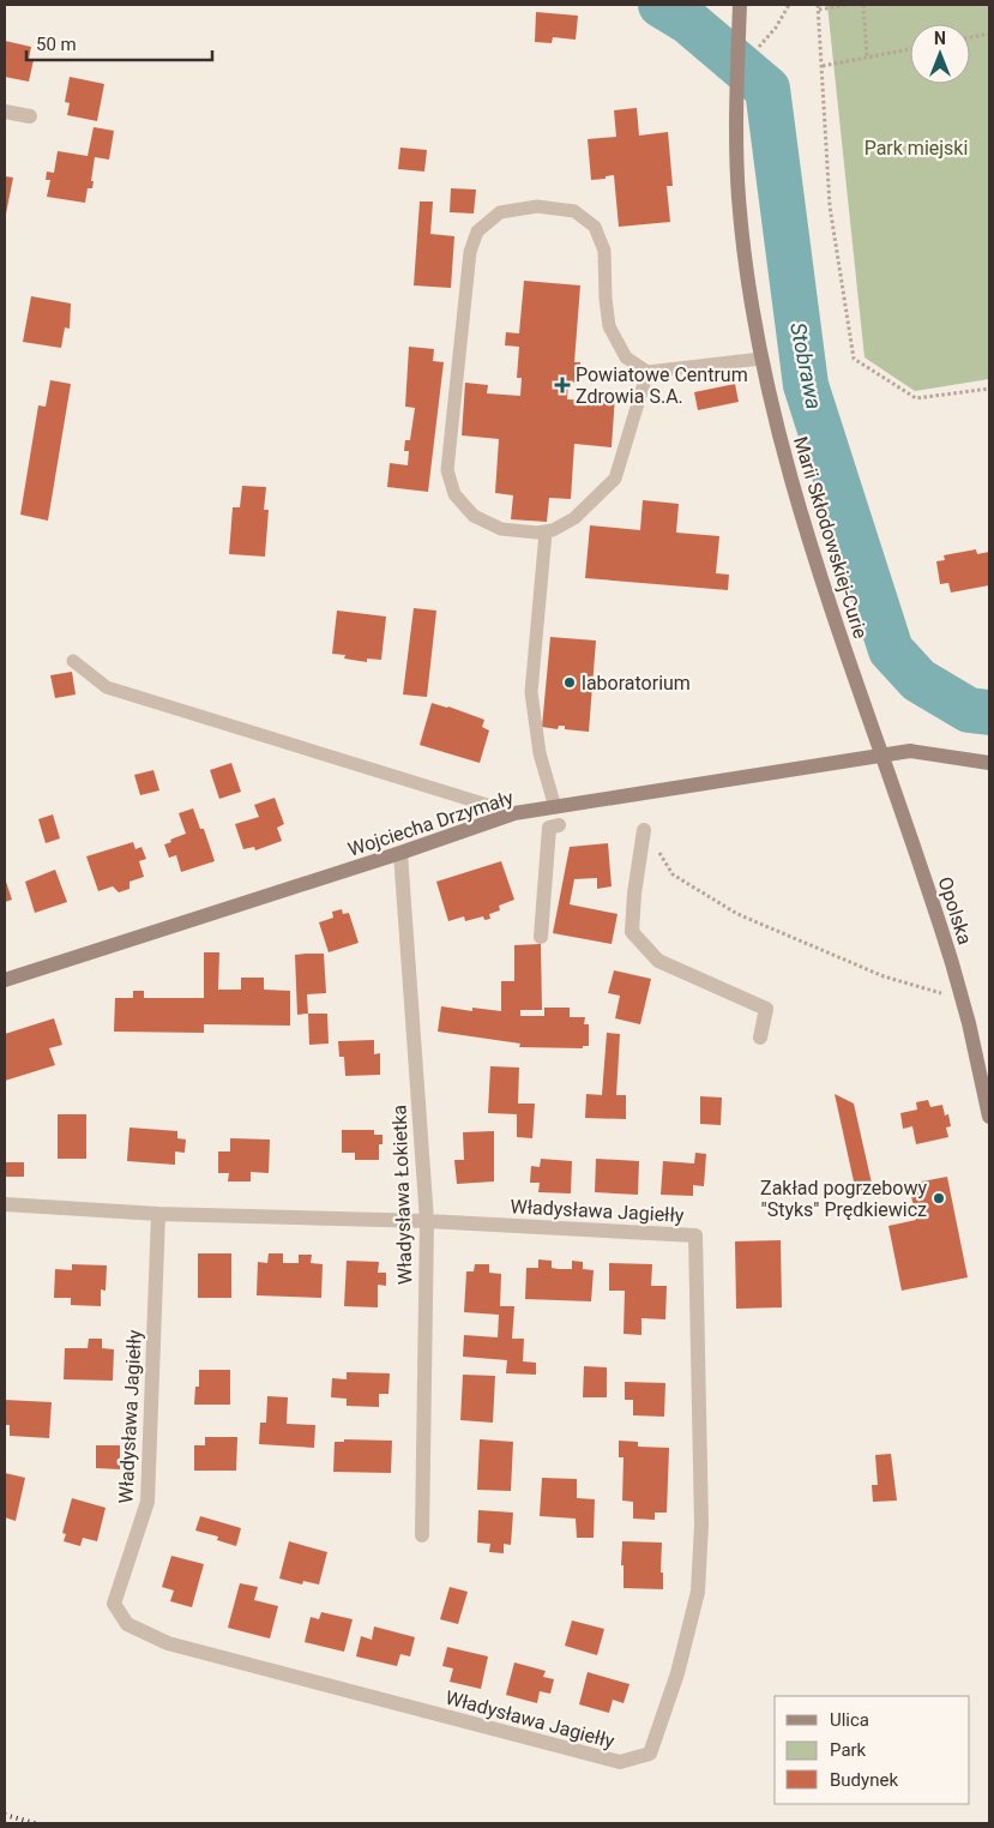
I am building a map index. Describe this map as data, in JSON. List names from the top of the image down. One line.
{"streets":{"main road":["Marii Skłodowskiej-Curie","Wojciecha Drzymały","Opolska"],"street":["Władysława Łokietka","Władysława Jagiełły"]},"crossings":[["Marii Skłodowskiej-Curie","Wojciecha Drzymały"],["Marii Skłodowskiej-Curie","Opolska"],["Wojciecha Drzymały","Opolska"],["Wojciecha Drzymały","Władysława Łokietka"],["Władysława Łokietka","Władysława Jagiełły"]],"water":["Stobrawa"],"parks":["Park miejski"],"places":{"health":["Powiatowe Centrum Zdrowia S.A."],"other":["laboratorium","Zakład pogrzebowy \"Styks\" Prędkiewicz"]},"legend":["Ulica","Park","Budynek"],"scale_bar":"50 m","north":"top"}
